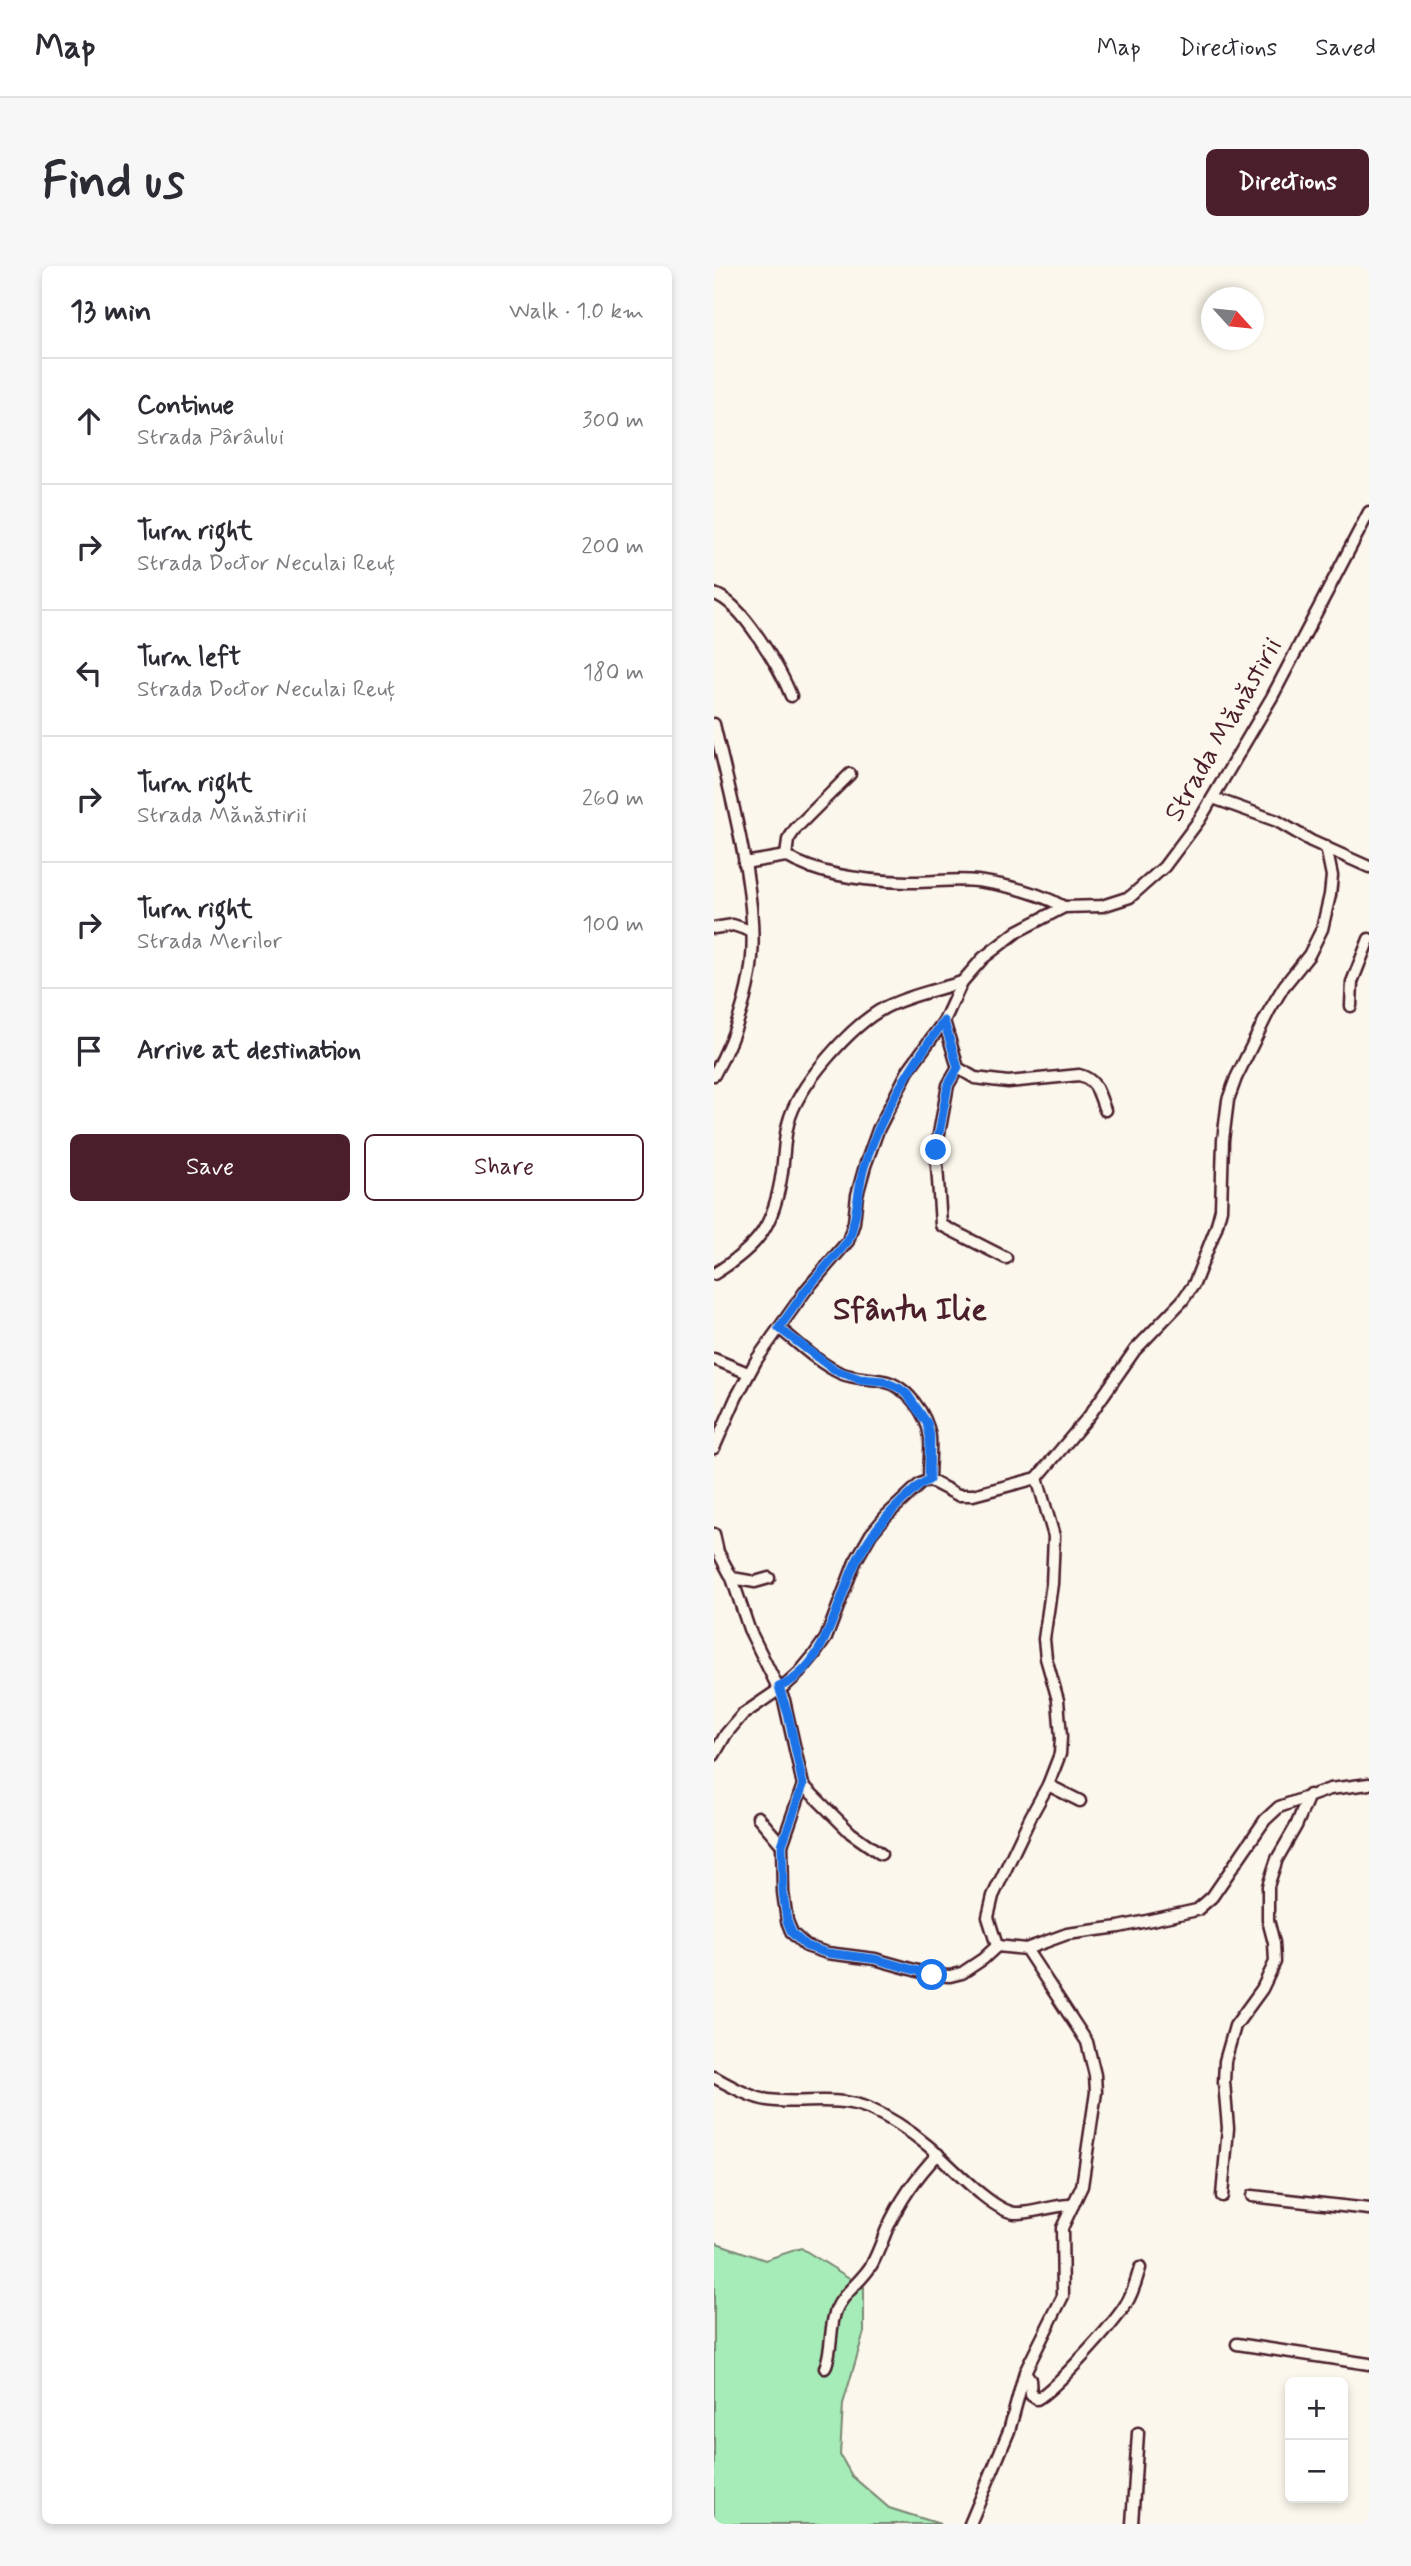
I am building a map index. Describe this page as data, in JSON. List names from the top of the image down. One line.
{"streets":{"street":["Strada Mănăstirii"]},"districts":["Sfântu Ilie"],"north":"bottom right","page":{"header":"Map","nav":["Map","Directions","Saved"],"buttons":["Directions",["Save","Share"]],"title":"Find us","heading":["13 min","Walk · 1.0 km"],"list":[["Continue","Strada Pârâului","300 m"],["Turn right","Strada Doctor Neculai Reuț","200 m"],["Turn left","Strada Doctor Neculai Reuț","180 m"],["Turn right","Strada Mănăstirii","260 m"],["Turn right","Strada Merilor","100 m"],"Arrive at destination"],"map_buttons":["+","−"]}}
